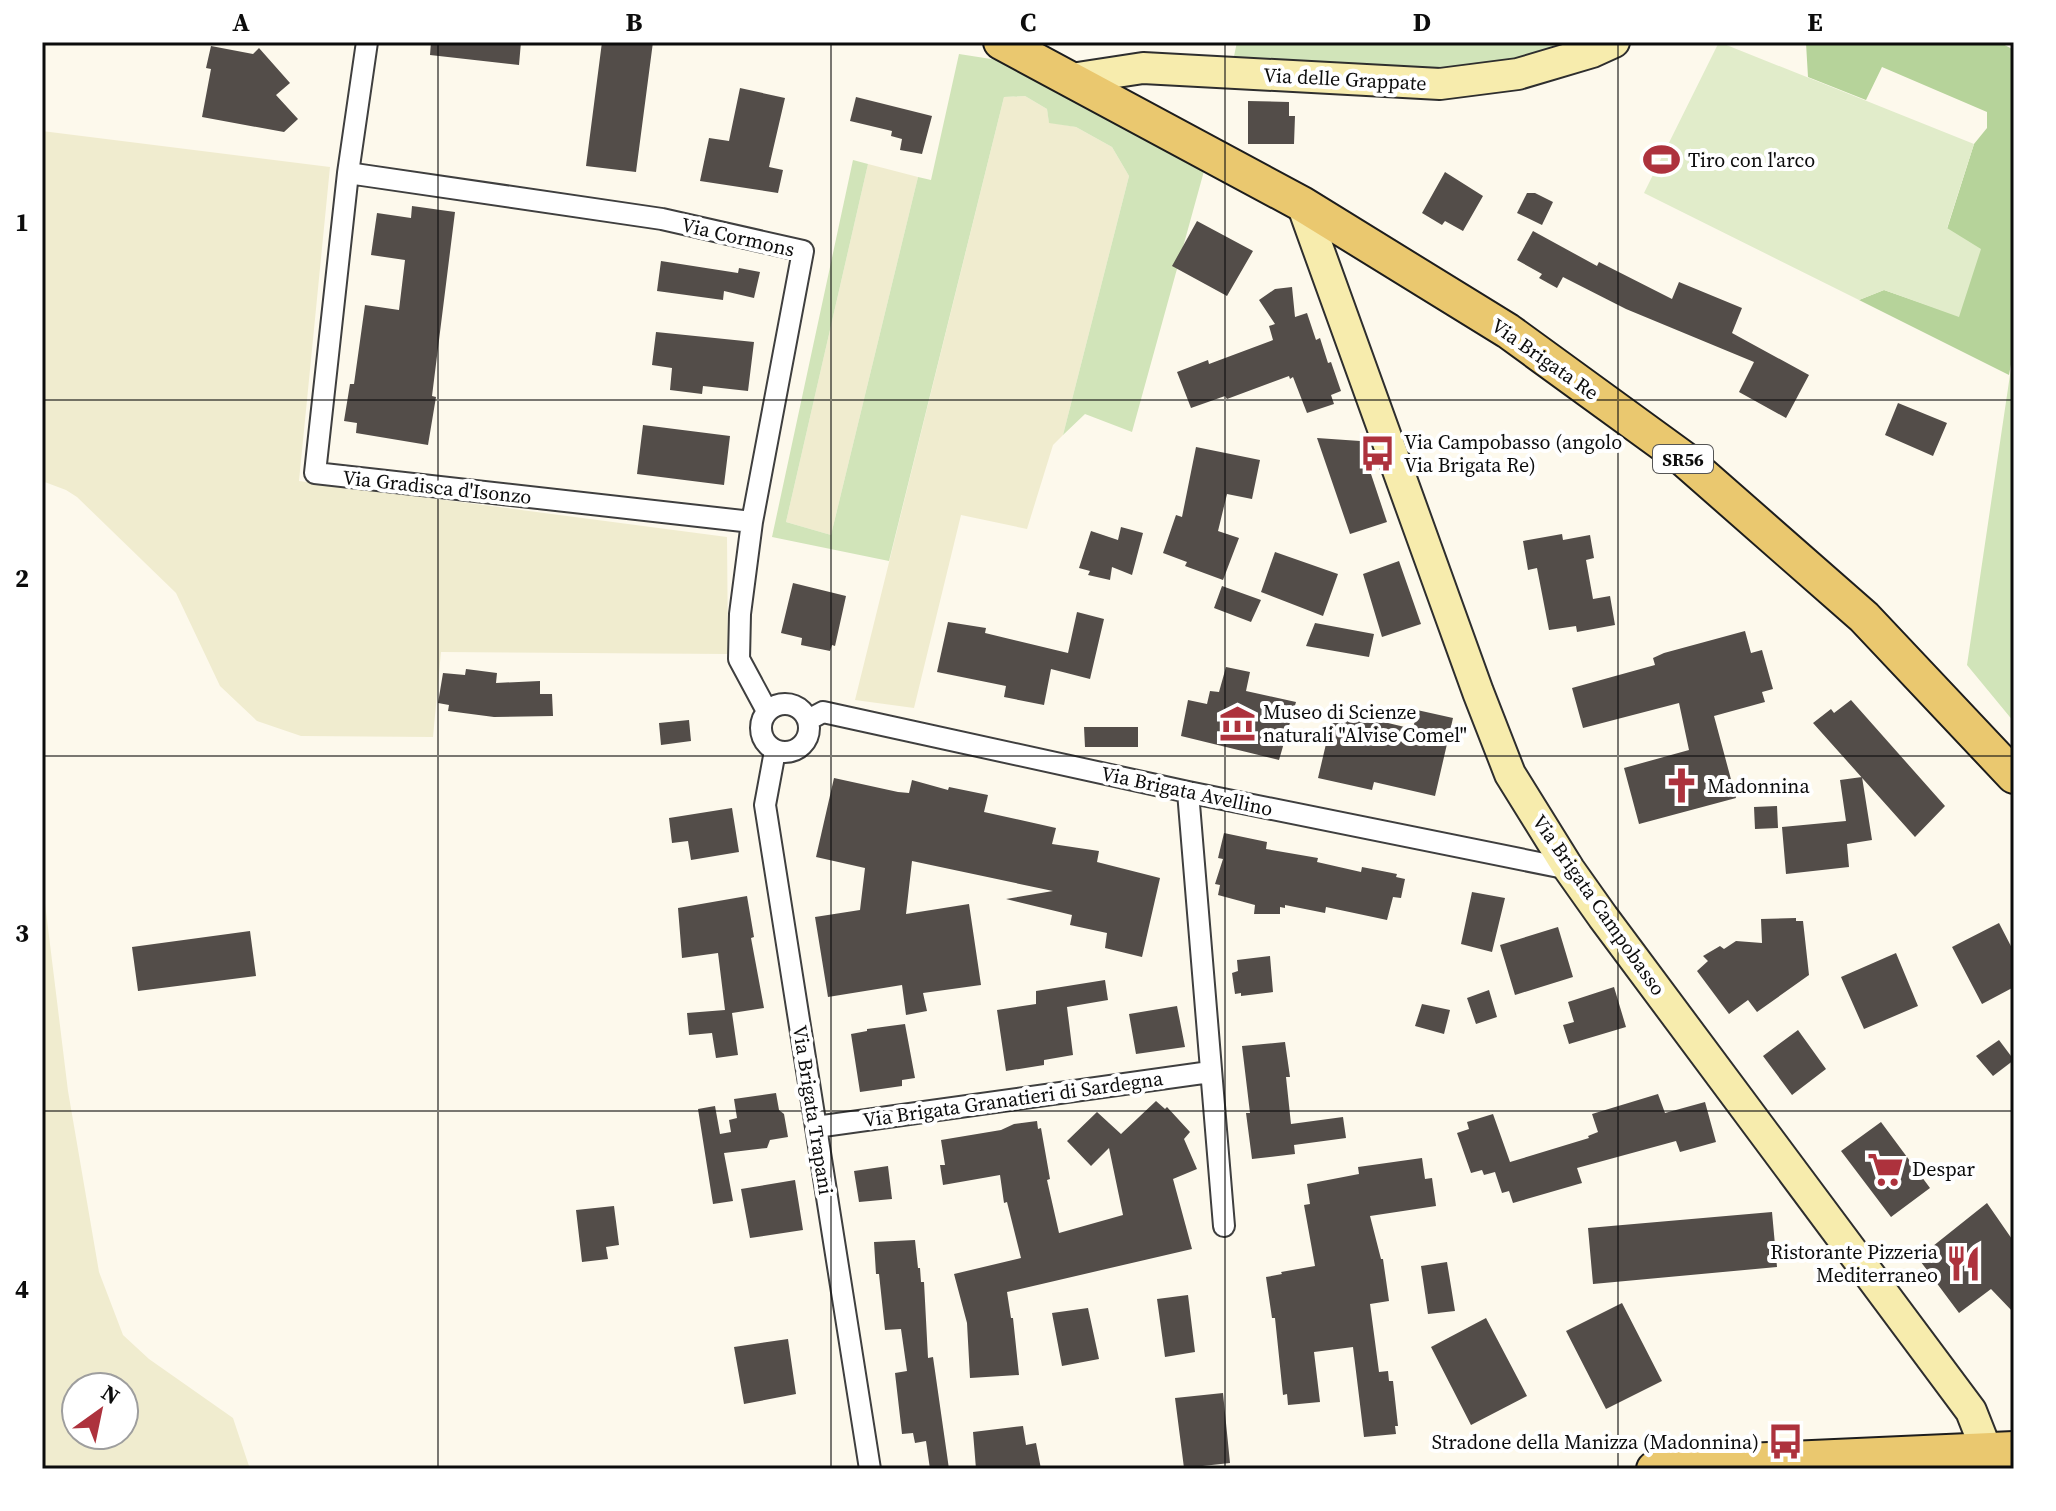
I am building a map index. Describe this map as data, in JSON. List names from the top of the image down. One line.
{"streets":{"main road":["Via delle Grappate","Via Brigata Re","SR56","Via Brigata Campobasso"],"street":["Via Cormons","Via Gradisca d'Isonzo","Via Brigata Avellino","Via Brigata Granatieri di Sardegna","Via Brigata Trapani"]},"crossings":[["Via delle Grappate","Via Brigata Re"],["Via Cormons","Via Gradisca d'Isonzo"],["Via Cormons","Via Brigata Avellino"],["Via Cormons","Via Brigata Trapani"],["Via Brigata Re","Via Brigata Campobasso"],["Via Brigata Avellino","Via Brigata Campobasso"],["Via Brigata Avellino","Via Brigata Trapani"],["Via Brigata Granatieri di Sardegna","Via Brigata Trapani"]],"places":{"sports":["Tiro con l'arco"],"bus stop":["Via Campobasso (angolo Via Brigata Re)","Stradone della Manizza (Madonnina)"],"museum":["Museo di Scienze naturali \"Alvise Comel\""],"church":["Madonnina"],"supermarket":["Despar"],"restaurant":["Ristorante Pizzeria Mediterraneo"]},"north":"top right","grid":{"columns":["A","B","C","D","E"],"rows":["1","2","3","4"]}}
